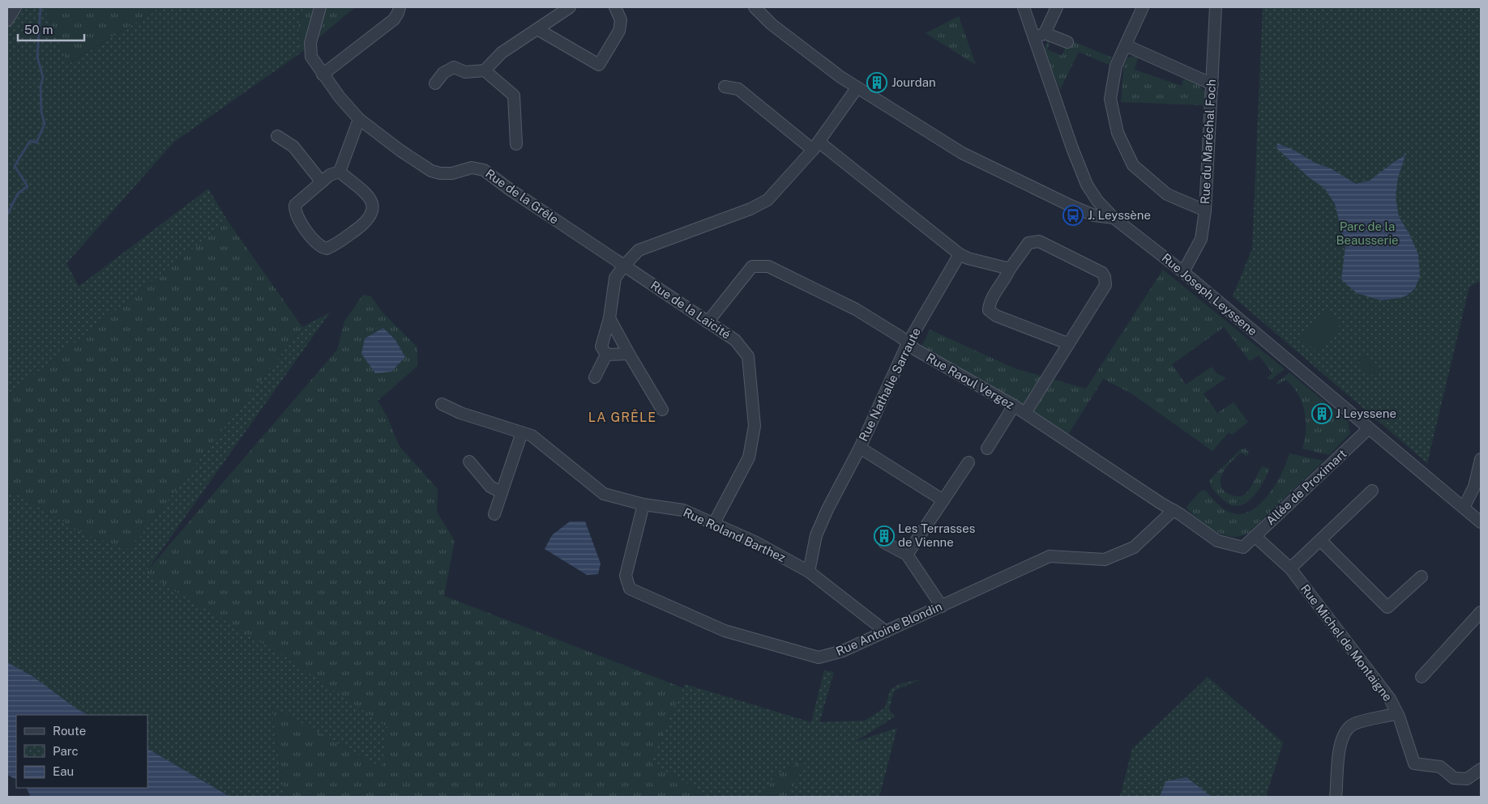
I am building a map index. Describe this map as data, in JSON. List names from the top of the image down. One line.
{"streets":{"street":["Rue du Maréchal Foch","Rue de la Grêle","Rue Joseph Leyssene","Rue de la Laïcité","Rue Raoul Vergez","Rue Nathalie Sarraute","Allée de Proximart","Rue Roland Barthez","Rue Antoine Blondin","Rue Michel de Montaigne"]},"crossings":[["Rue du Maréchal Foch","Rue Joseph Leyssene"],["Rue de la Grêle","Rue de la Laïcité"],["Rue Joseph Leyssene","Allée de Proximart"],["Rue de la Laïcité","Rue Raoul Vergez"],["Rue de la Laïcité","Rue Roland Barthez"],["Rue Raoul Vergez","Rue Nathalie Sarraute"],["Rue Raoul Vergez","Allée de Proximart"],["Rue Raoul Vergez","Rue Antoine Blondin"],["Rue Nathalie Sarraute","Rue Roland Barthez"],["Allée de Proximart","Rue Michel de Montaigne"],["Rue Roland Barthez","Rue Antoine Blondin"]],"districts":["LA GRÊLE"],"parks":["Parc de la Beausserie"],"places":{"building":["Jourdan","J Leyssene","Les Terrasses de Vienne"],"bus stop":["J. Leyssène"]},"legend":["Route","Parc","Eau"],"scale_bar":"50 m"}
